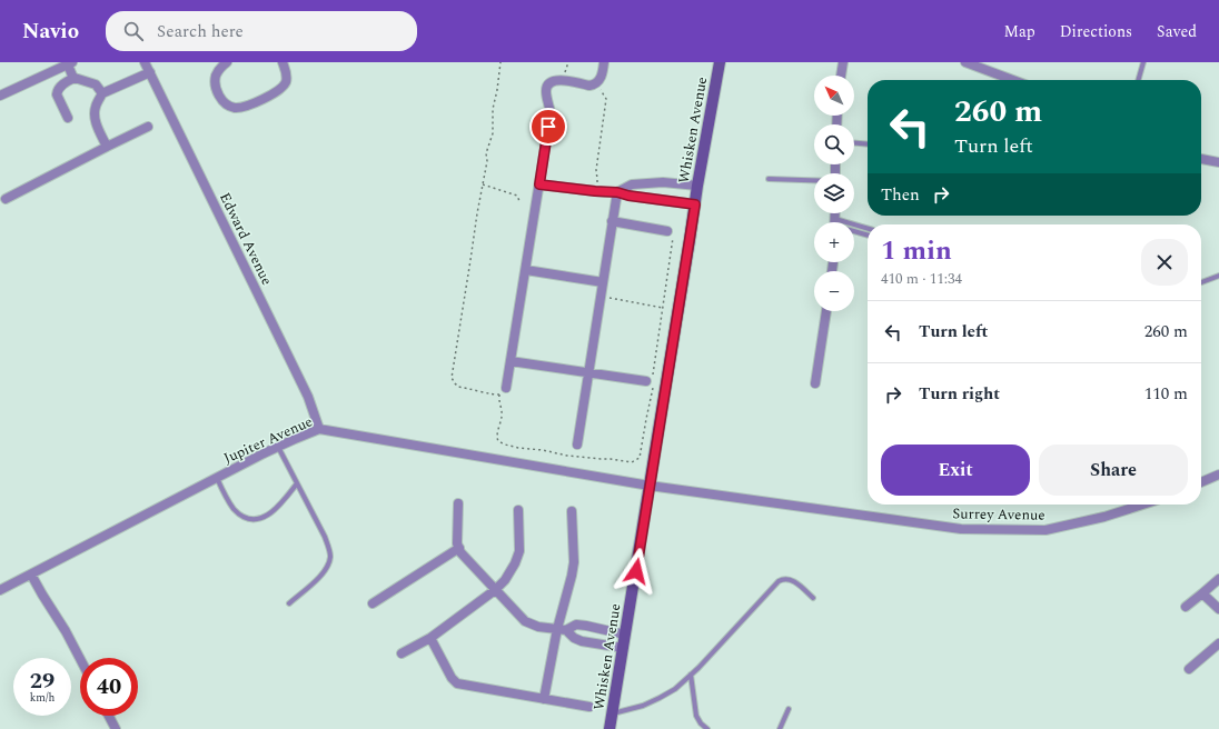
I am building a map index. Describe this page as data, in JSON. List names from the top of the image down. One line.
{"streets":{"street":["Whisken Avenue","Edward Avenue","Jupiter Avenue","Surrey Avenue"]},"crossings":[["Whisken Avenue","Jupiter Avenue"],["Whisken Avenue","Surrey Avenue"],["Edward Avenue","Jupiter Avenue"],["Jupiter Avenue","Surrey Avenue"]],"north":"top left","page":{"header":"Navio","search":"Search here","nav":["Map","Directions","Saved"],"map_buttons":["+","−"],"turn":["260 m","Turn left"],"then":"Then","heading":["1 min","410 m · 11:34"],"list":[{"name":"Turn left","value":"260 m"},{"name":"Turn right","value":"110 m"}],"buttons":["Exit","Share"],"speed":"29 km/h","limit":"40"}}
